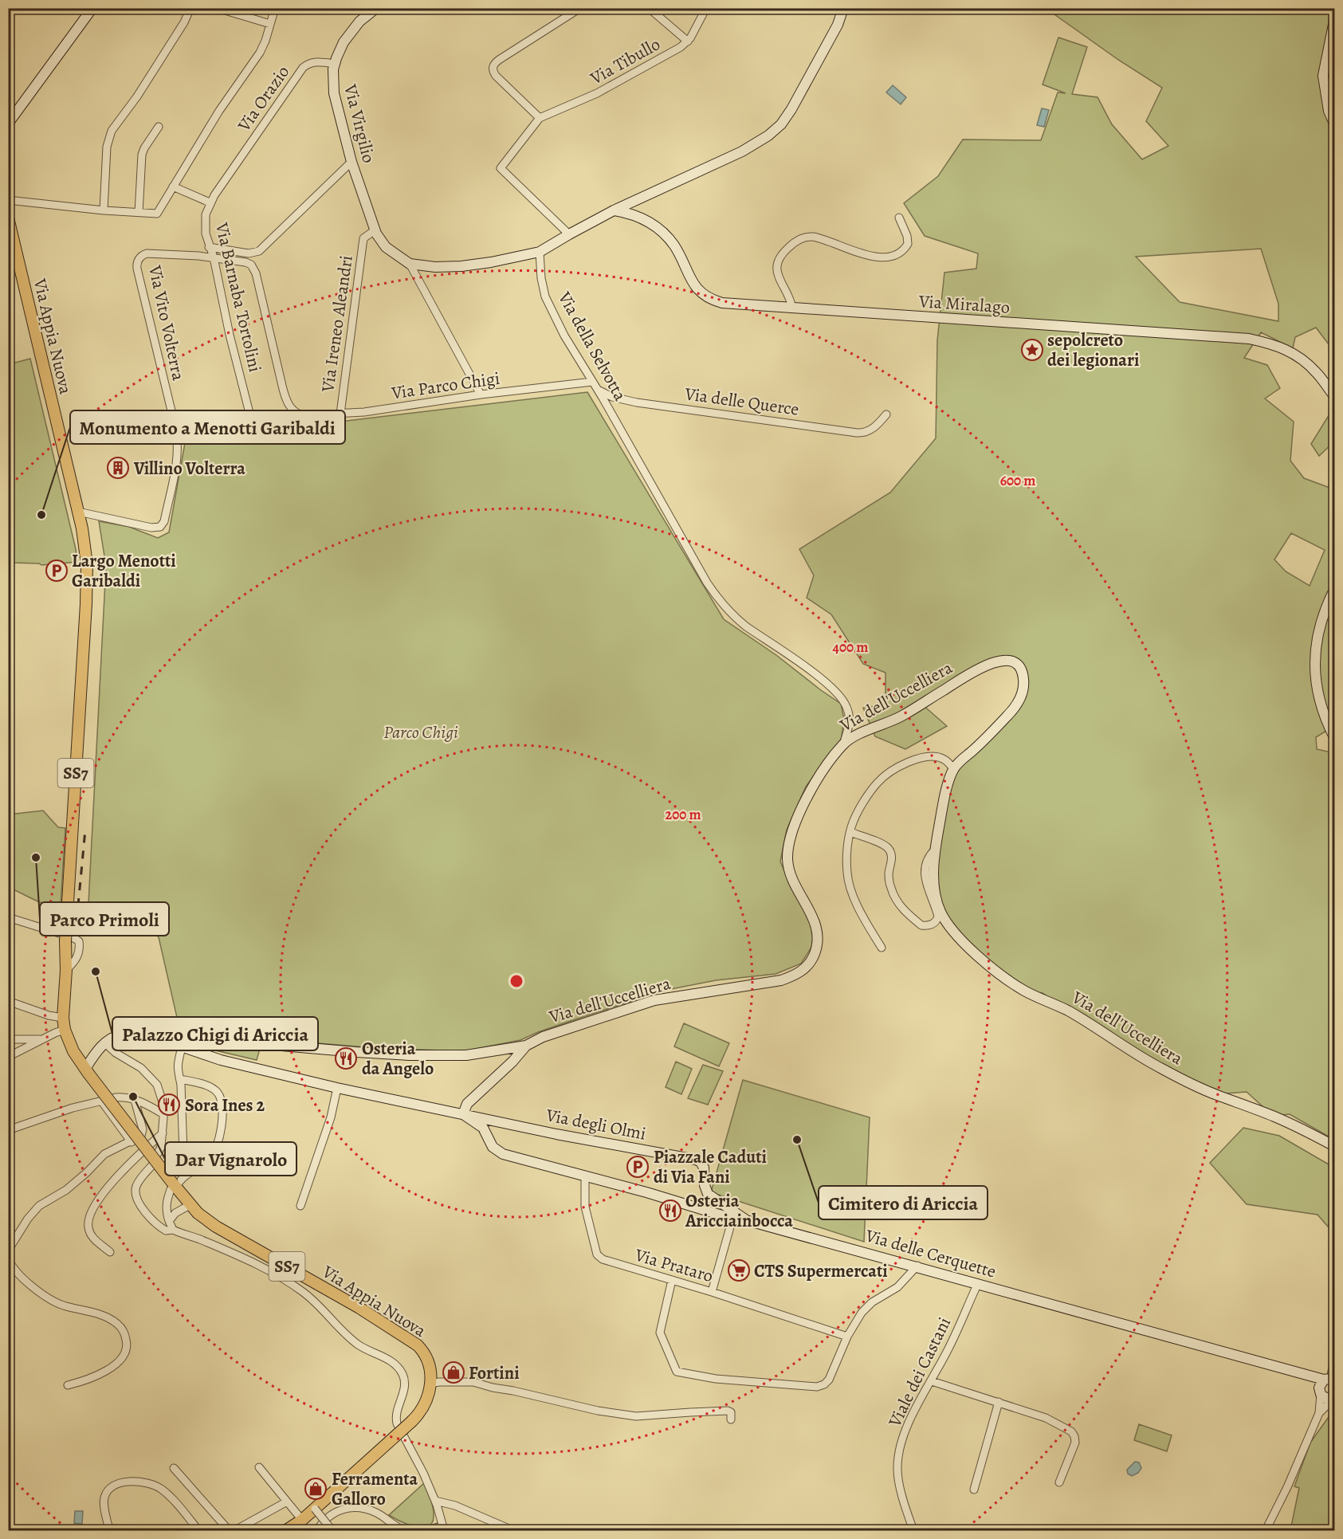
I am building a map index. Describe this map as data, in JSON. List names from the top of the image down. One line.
{"streets":{"main road":["Via Appia Nuova","SS7"],"street":["Via Tibullo","Via Orazio","Via Virgilio","Via Barnaba Tortolini","Via Miralago","Via Vito Volterra","Via Ireneo Aleandri","Via della Selvotta","Via Parco Chigi","Via delle Querce","Via dell'Uccelliera","Via degli Olmi","Via delle Cerquette","Via Prataro","Viale dei Castani"]},"crossings":[["Via Orazio","Via Virgilio"],["Via Orazio","Via Barnaba Tortolini"],["Via Virgilio","Via Ireneo Aleandri"],["Via Virgilio","Via della Selvotta"],["Via Barnaba Tortolini","Via Vito Volterra"],["Via Vito Volterra","Via Appia Nuova"],["Via Vito Volterra","Via Parco Chigi"],["Via Ireneo Aleandri","Via Parco Chigi"],["Via della Selvotta","Via Parco Chigi"],["Via della Selvotta","Via delle Querce"],["Via della Selvotta","Via dell'Uccelliera"],["Via Parco Chigi","Via delle Querce"],["Via degli Olmi","Via delle Cerquette"],["Via delle Cerquette","Via Prataro"],["Via delle Cerquette","Viale dei Castani"]],"parks":["Parco Chigi"],"places":{"place":["sepolcreto dei legionari"],"building":["Villino Volterra"],"other":["Monumento a Menotti Garibaldi","Parco Primoli","Palazzo Chigi di Ariccia","Dar Vignarolo","Cimitero di Ariccia"],"parking":["Largo Menotti Garibaldi","Piazzale Caduti di Via Fani"],"restaurant":["Osteria da Angelo","Sora Ines 2","Osteria Aricciainbocca"],"supermarket":["CTS Supermercati"],"shop":["Fortini","Ferramenta Galloro"]},"rings":["600 m","400 m","200 m"]}
